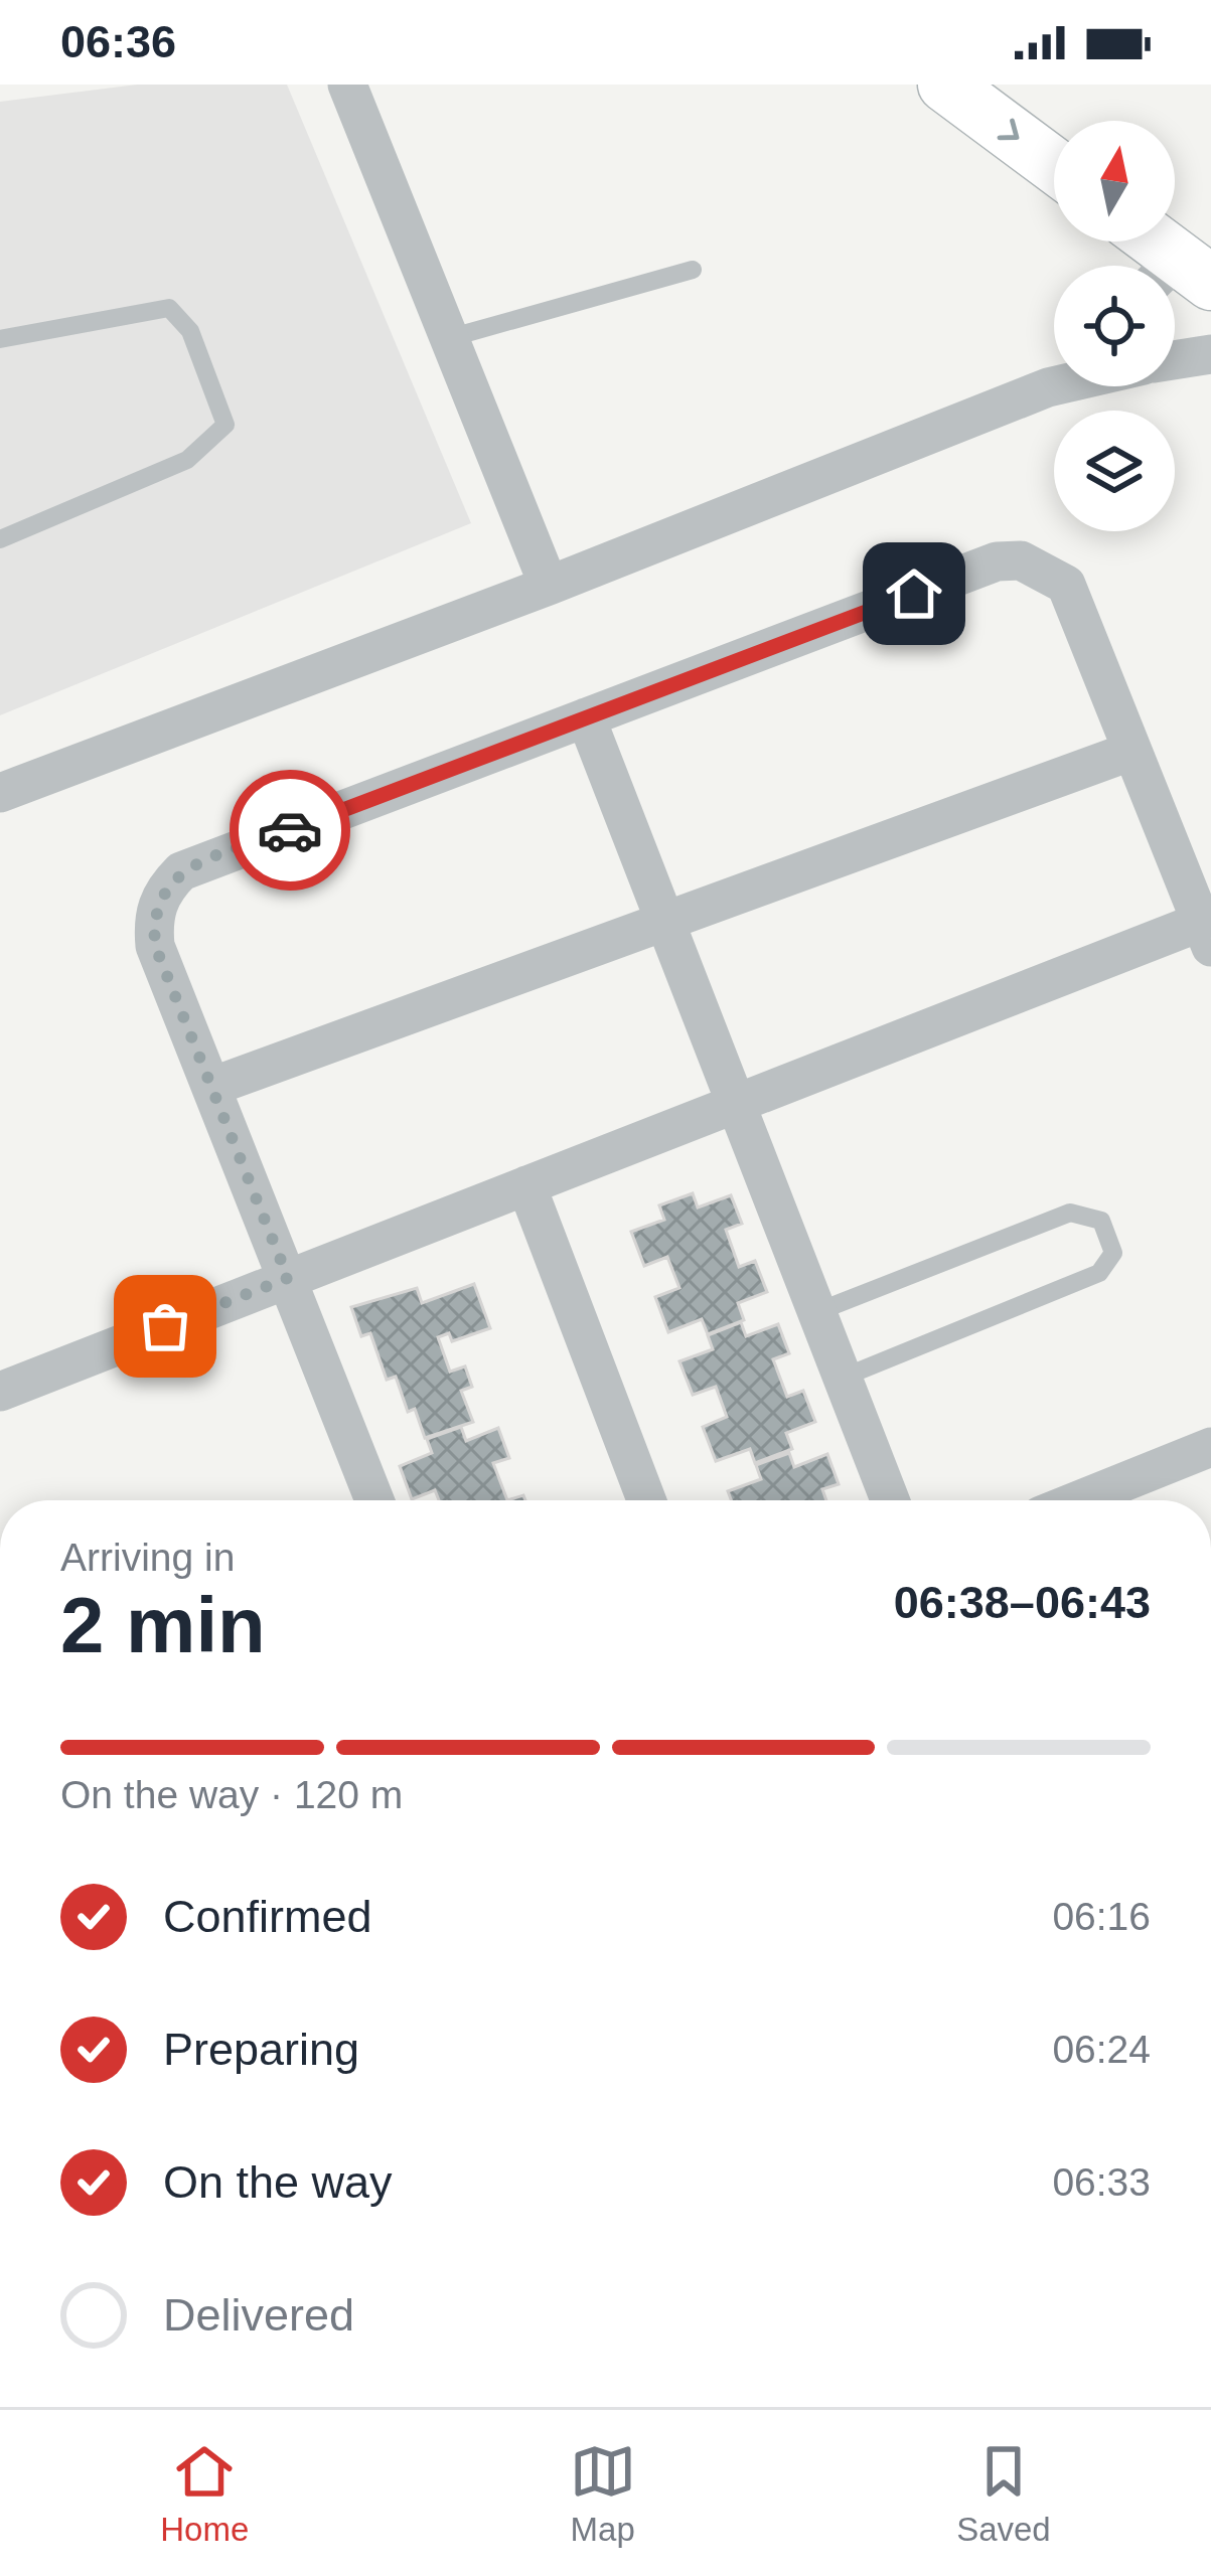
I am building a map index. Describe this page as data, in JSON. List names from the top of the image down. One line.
{"north":"top","page":{"status":"06:36","heading":["2 min","Arriving in","06:38–06:43"],"bar":"On the way · 120 m","list":[["Confirmed","06:16"],["Preparing","06:24"],["On the way","06:33"],"Delivered"],"tabs":["Home","Map","Saved"]}}
